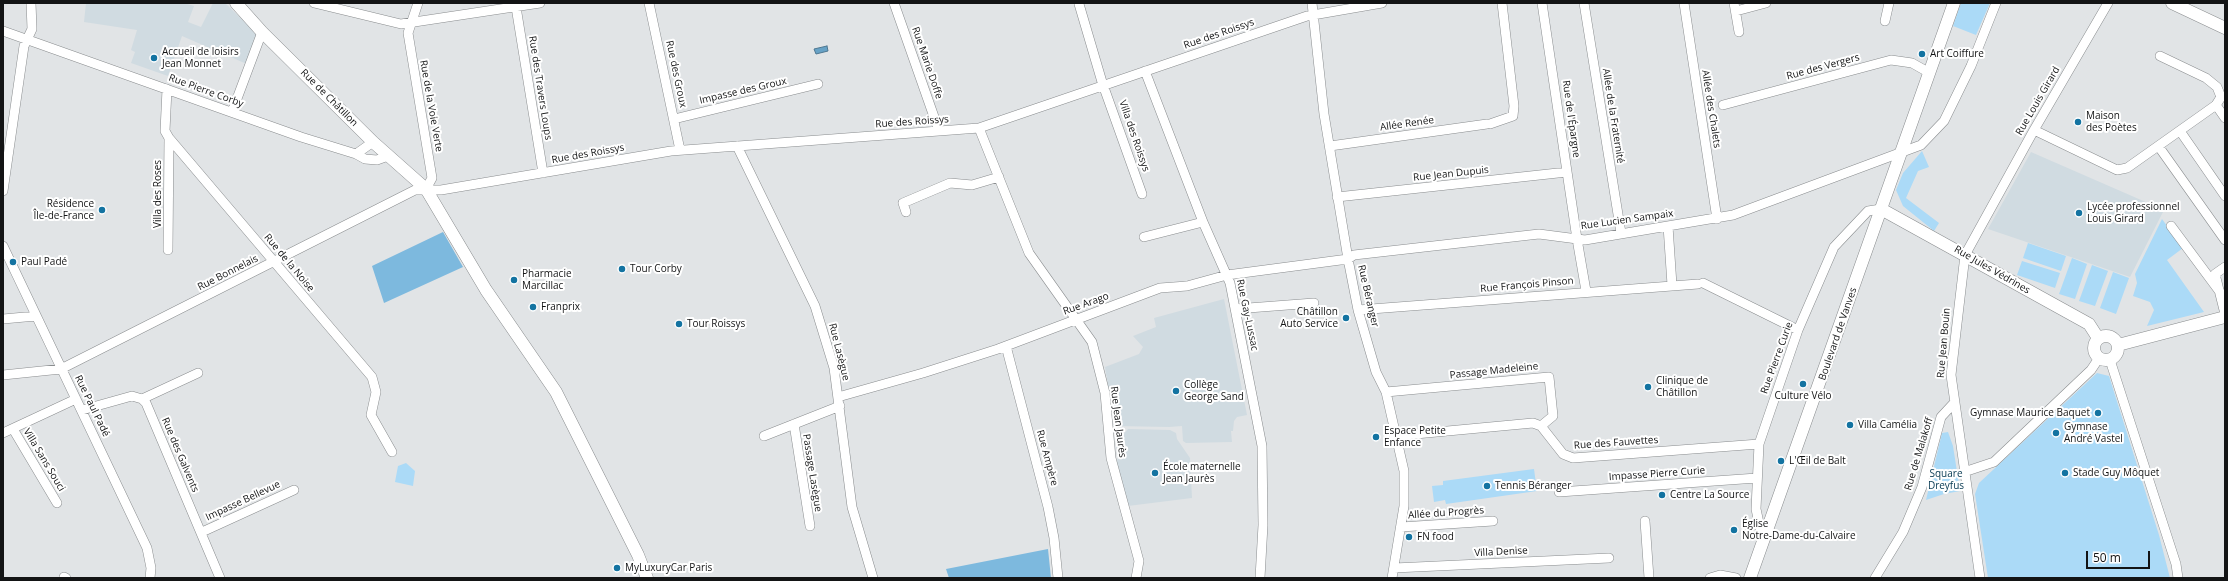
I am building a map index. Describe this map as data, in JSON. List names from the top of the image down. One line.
{"streets":{"main road":["Rue de Châtillon","Rue Jules Védrines","Boulevard de Vanves"],"street":["Rue des Roissys","Rue Marie Doffe","Rue des Vergers","Rue des Groux","Rue des Travers Loups","Rue Pierre Corby","Impasse des Groux","Rue Louis Girard","Rue de la Voie Verte","Allée des Chalets","Allée de la Fraternité","Rue de l'Épargne","Allée Renée","Villa des Roissys","Rue Jean Dupuis","Villa des Roses","Rue Lucien Sampaix","Rue de la Noise","Rue Bonnelais","Rue François Pinson","Rue Béranger","Rue Arago","Rue Gay-Lussac","Rue Jean Bouin","Rue Lasègue","Rue Pierre Curie","Passage Madeleine","Rue Paul Padé","Rue Jean Jaurès","Rue des Fauvettes","Rue de Malakoff","Rue des Galvents","Rue Ampère","Villa Sans Souci","Passage Lasègue","Impasse Pierre Curie","Impasse Bellevue","Allée du Progrès","Villa Denise"]},"crossings":[["Rue des Roissys","Rue Marie Doffe"],["Rue des Roissys","Rue des Groux"],["Rue des Roissys","Rue des Travers Loups"],["Rue des Roissys","Rue de Châtillon"],["Rue des Roissys","Rue de la Voie Verte"],["Rue des Roissys","Villa des Roissys"],["Rue des Roissys","Rue Bonnelais"],["Rue des Roissys","Rue Béranger"],["Rue des Roissys","Rue Gay-Lussac"],["Rue des Roissys","Rue Lasègue"],["Rue des Roissys","Rue Jean Jaurès"],["Rue des Vergers","Boulevard de Vanves"],["Rue des Groux","Impasse des Groux"],["Rue Pierre Corby","Rue de Châtillon"],["Rue Pierre Corby","Rue de la Noise"],["Rue de Châtillon","Rue de la Voie Verte"],["Rue de Châtillon","Rue Bonnelais"],["Rue Louis Girard","Rue Jean Bouin"],["Rue de la Voie Verte","Rue Bonnelais"],["Allée des Chalets","Rue Lucien Sampaix"],["Allée de la Fraternité","Rue Lucien Sampaix"],["Rue de l'Épargne","Rue Jean Dupuis"],["Rue de l'Épargne","Rue Lucien Sampaix"],["Rue de l'Épargne","Rue François Pinson"],["Allée Renée","Rue Béranger"],["Rue Jean Dupuis","Rue Béranger"],["Villa des Roses","Rue de la Noise"],["Rue Lucien Sampaix","Rue Béranger"],["Rue Lucien Sampaix","Rue Arago"],["Rue Lucien Sampaix","Boulevard de Vanves"],["Rue de la Noise","Rue Bonnelais"],["Rue Jules Védrines","Boulevard de Vanves"],["Rue Jules Védrines","Rue Jean Bouin"],["Rue Jules Védrines","Rue Pierre Curie"],["Rue Bonnelais","Rue Paul Padé"],["Rue François Pinson","Rue Béranger"],["Rue François Pinson","Rue Pierre Curie"],["Rue Béranger","Rue Arago"],["Rue Béranger","Passage Madeleine"],["Rue Béranger","Allée du Progrès"],["Rue Béranger","Villa Denise"],["Rue Arago","Rue Gay-Lussac"],["Rue Arago","Rue Lasègue"],["Rue Arago","Rue Jean Jaurès"],["Rue Arago","Rue Ampère"],["Boulevard de Vanves","Rue Pierre Curie"],["Rue Jean Bouin","Rue de Malakoff"],["Rue Lasègue","Passage Lasègue"],["Rue Pierre Curie","Rue des Fauvettes"],["Rue Pierre Curie","Impasse Pierre Curie"],["Passage Madeleine","Rue des Fauvettes"],["Rue des Galvents","Impasse Bellevue"]],"parks":["Square Dreyfus"],"places":["Art Coiffure","Accueil de loisirs Jean Monnet","Maison des Poètes","Résidence Île-de-France","Lycée professionnel Louis Girard","Paul Padé","Tour Corby","Pharmacie Marcillac","Franprix","Châtillon Auto Service","Tour Roissys","Culture Vélo","Clinique de Châtillon","Collège George Sand","Gymnase Maurice Baquet","Villa Camélia","Gymnase André Vastel","Espace Petite Enfance","L'Œil de Balt","École maternelle Jean Jaurès","Stade Guy Môquet","Tennis Béranger","Centre La Source","Église Notre-Dame-du-Calvaire","FN food","MyLuxuryCar Paris"],"scale_bar":"50 m"}
